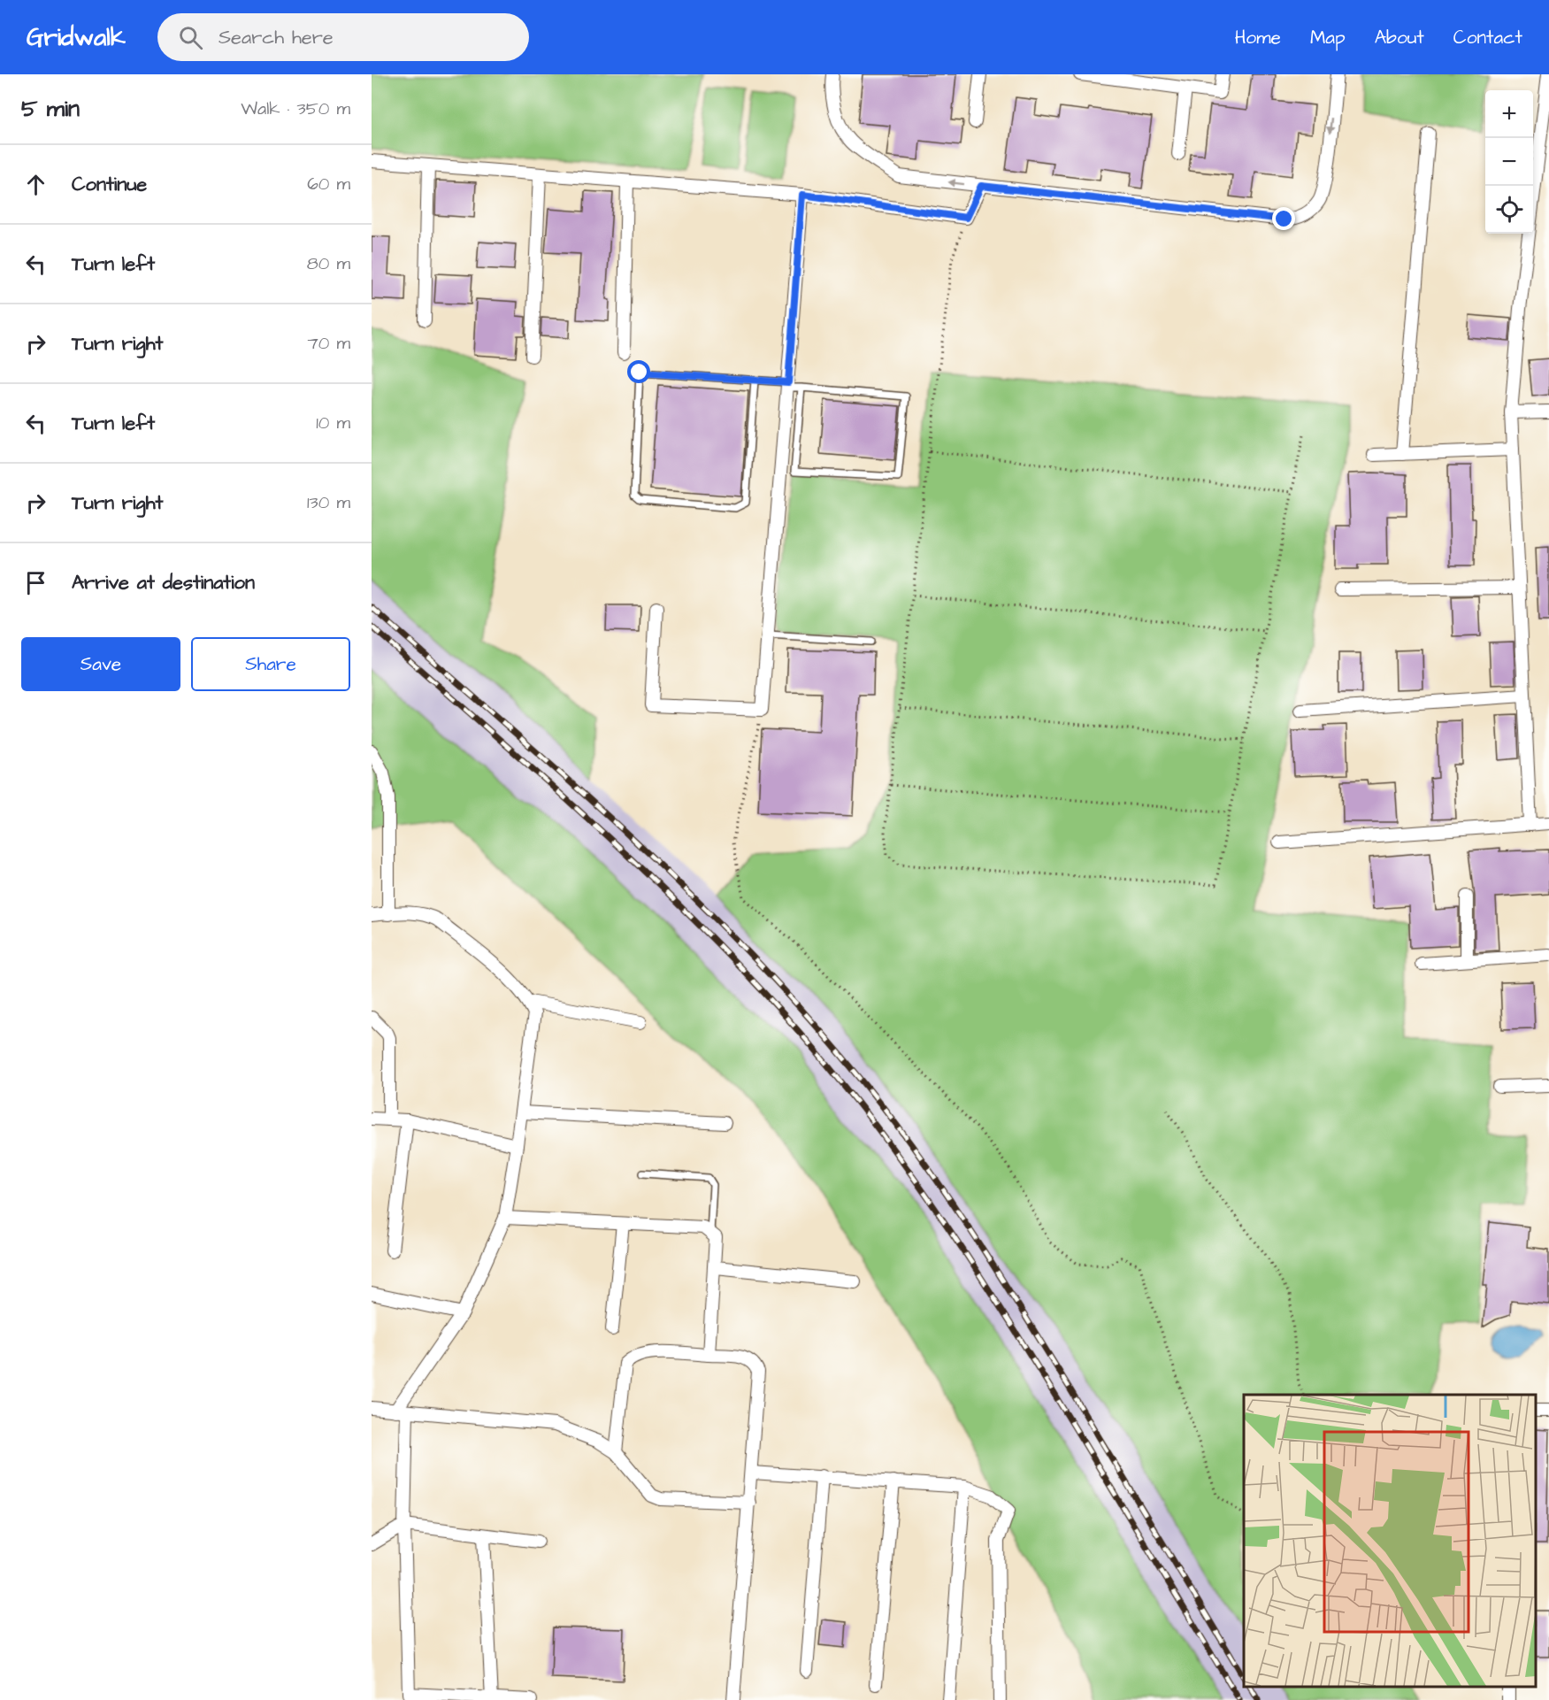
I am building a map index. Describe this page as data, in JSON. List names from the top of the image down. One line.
{"page":{"header":"Gridwalk","search":"Search here","nav":["Home","Map","About","Contact"],"heading":["5 min","Walk · 350 m"],"map_buttons":["+","−"],"list":[["Continue","60 m"],["Turn left","80 m"],["Turn right","70 m"],["Turn left","10 m"],["Turn right","130 m"],"Arrive at destination"],"buttons":["Save","Share"]}}
